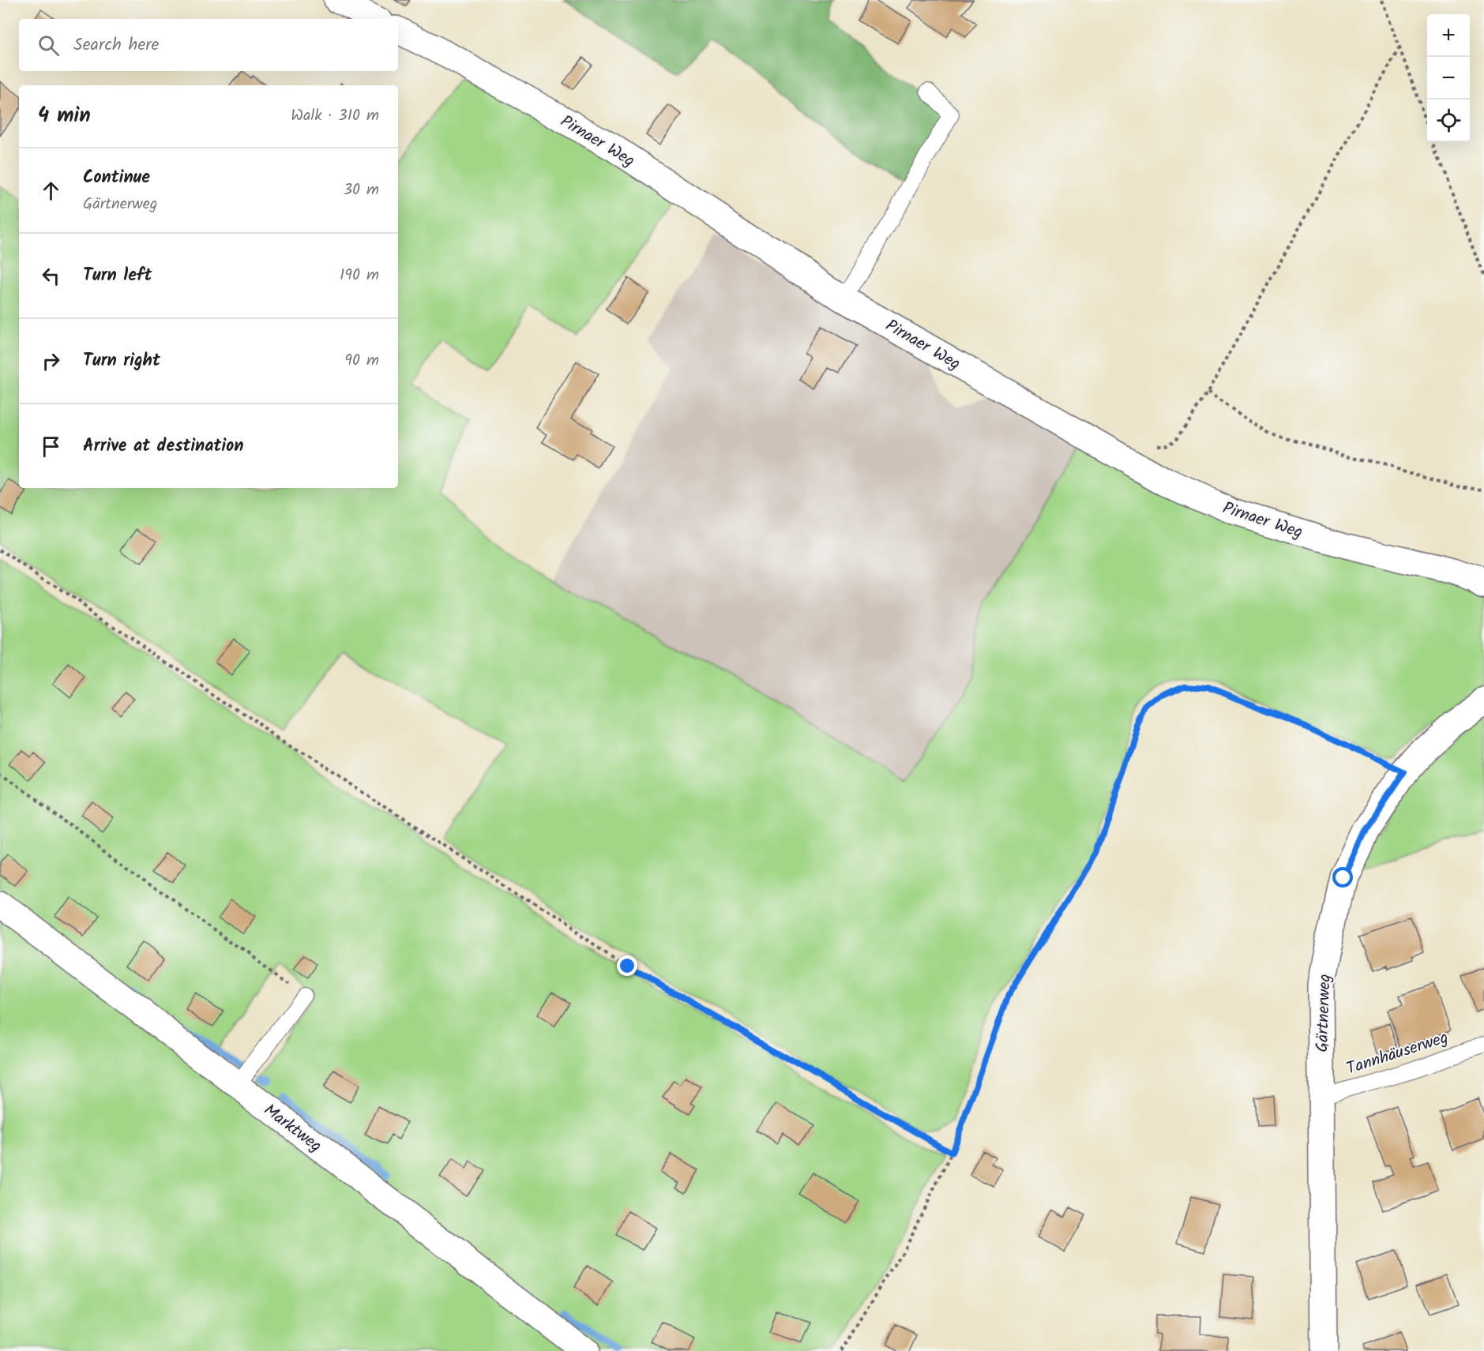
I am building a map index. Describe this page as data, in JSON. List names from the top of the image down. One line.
{"streets":{"street":["Pirnaer Weg","Gärtnerweg","Marktweg"],"lane":["Tannhäuserweg"]},"crossings":[["Gärtnerweg","Tannhäuserweg"]],"page":{"map_buttons":["+","−"],"search":"Search here","heading":["4 min","Walk · 310 m"],"list":[["Continue","Gärtnerweg","30 m"],["Turn left","190 m"],["Turn right","90 m"],"Arrive at destination"]}}
